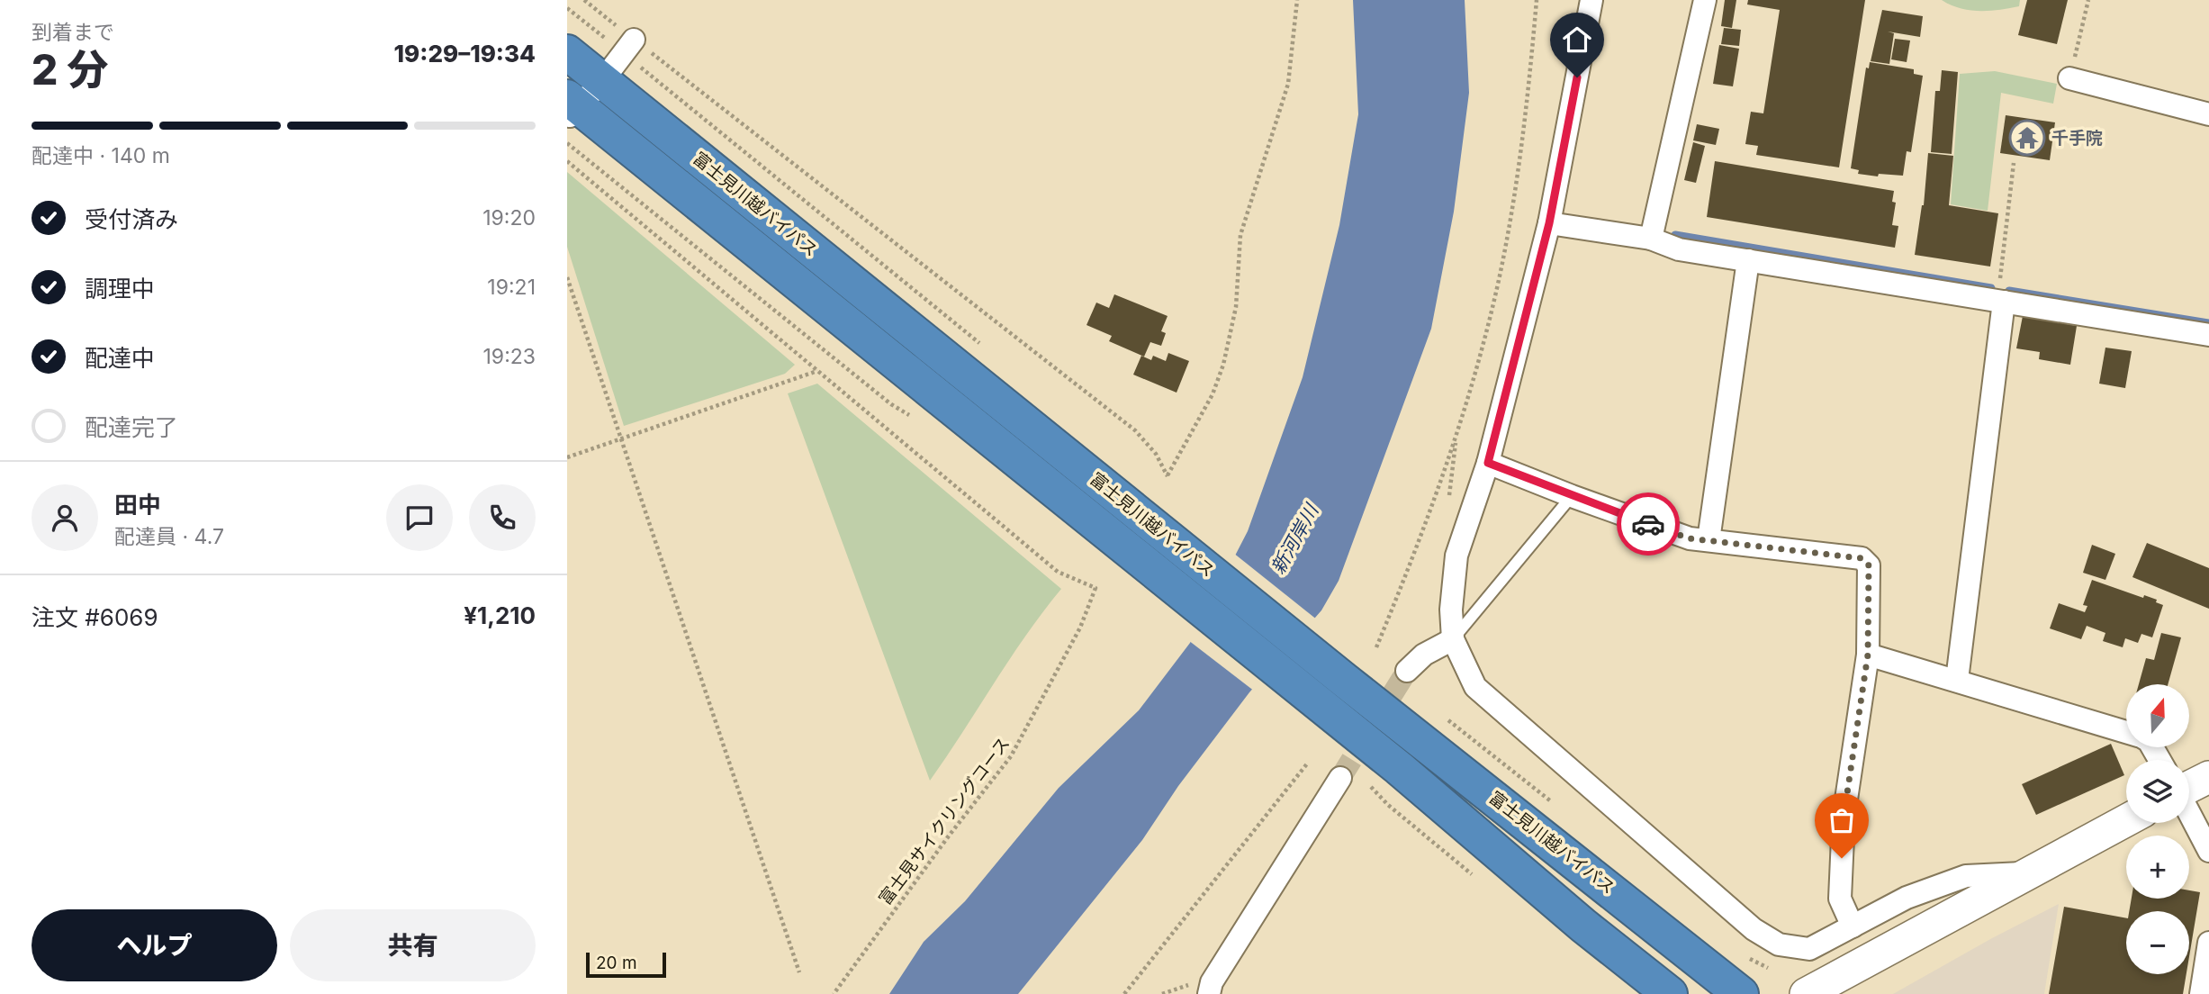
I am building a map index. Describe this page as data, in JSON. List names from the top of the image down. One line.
{"streets":{"highway":["富士見川越バイパス"],"path":["富士見サイクリングコース"]},"water":["新河岸川"],"places":{"temple":["千手院"]},"scale_bar":"20 m","north":"top","page":{"heading":["2 分","到着まで","19:29–19:34"],"panel":["田中","配達員 · 4.7","注文 #6069","¥1,210"],"bar":"配達中 · 140 m","list":[["受付済み","19:20"],["調理中","19:21"],["配達中","19:23"],"配達完了"],"map_buttons":["+","−"],"buttons":["ヘルプ","共有"],"scale":"20 m"}}
